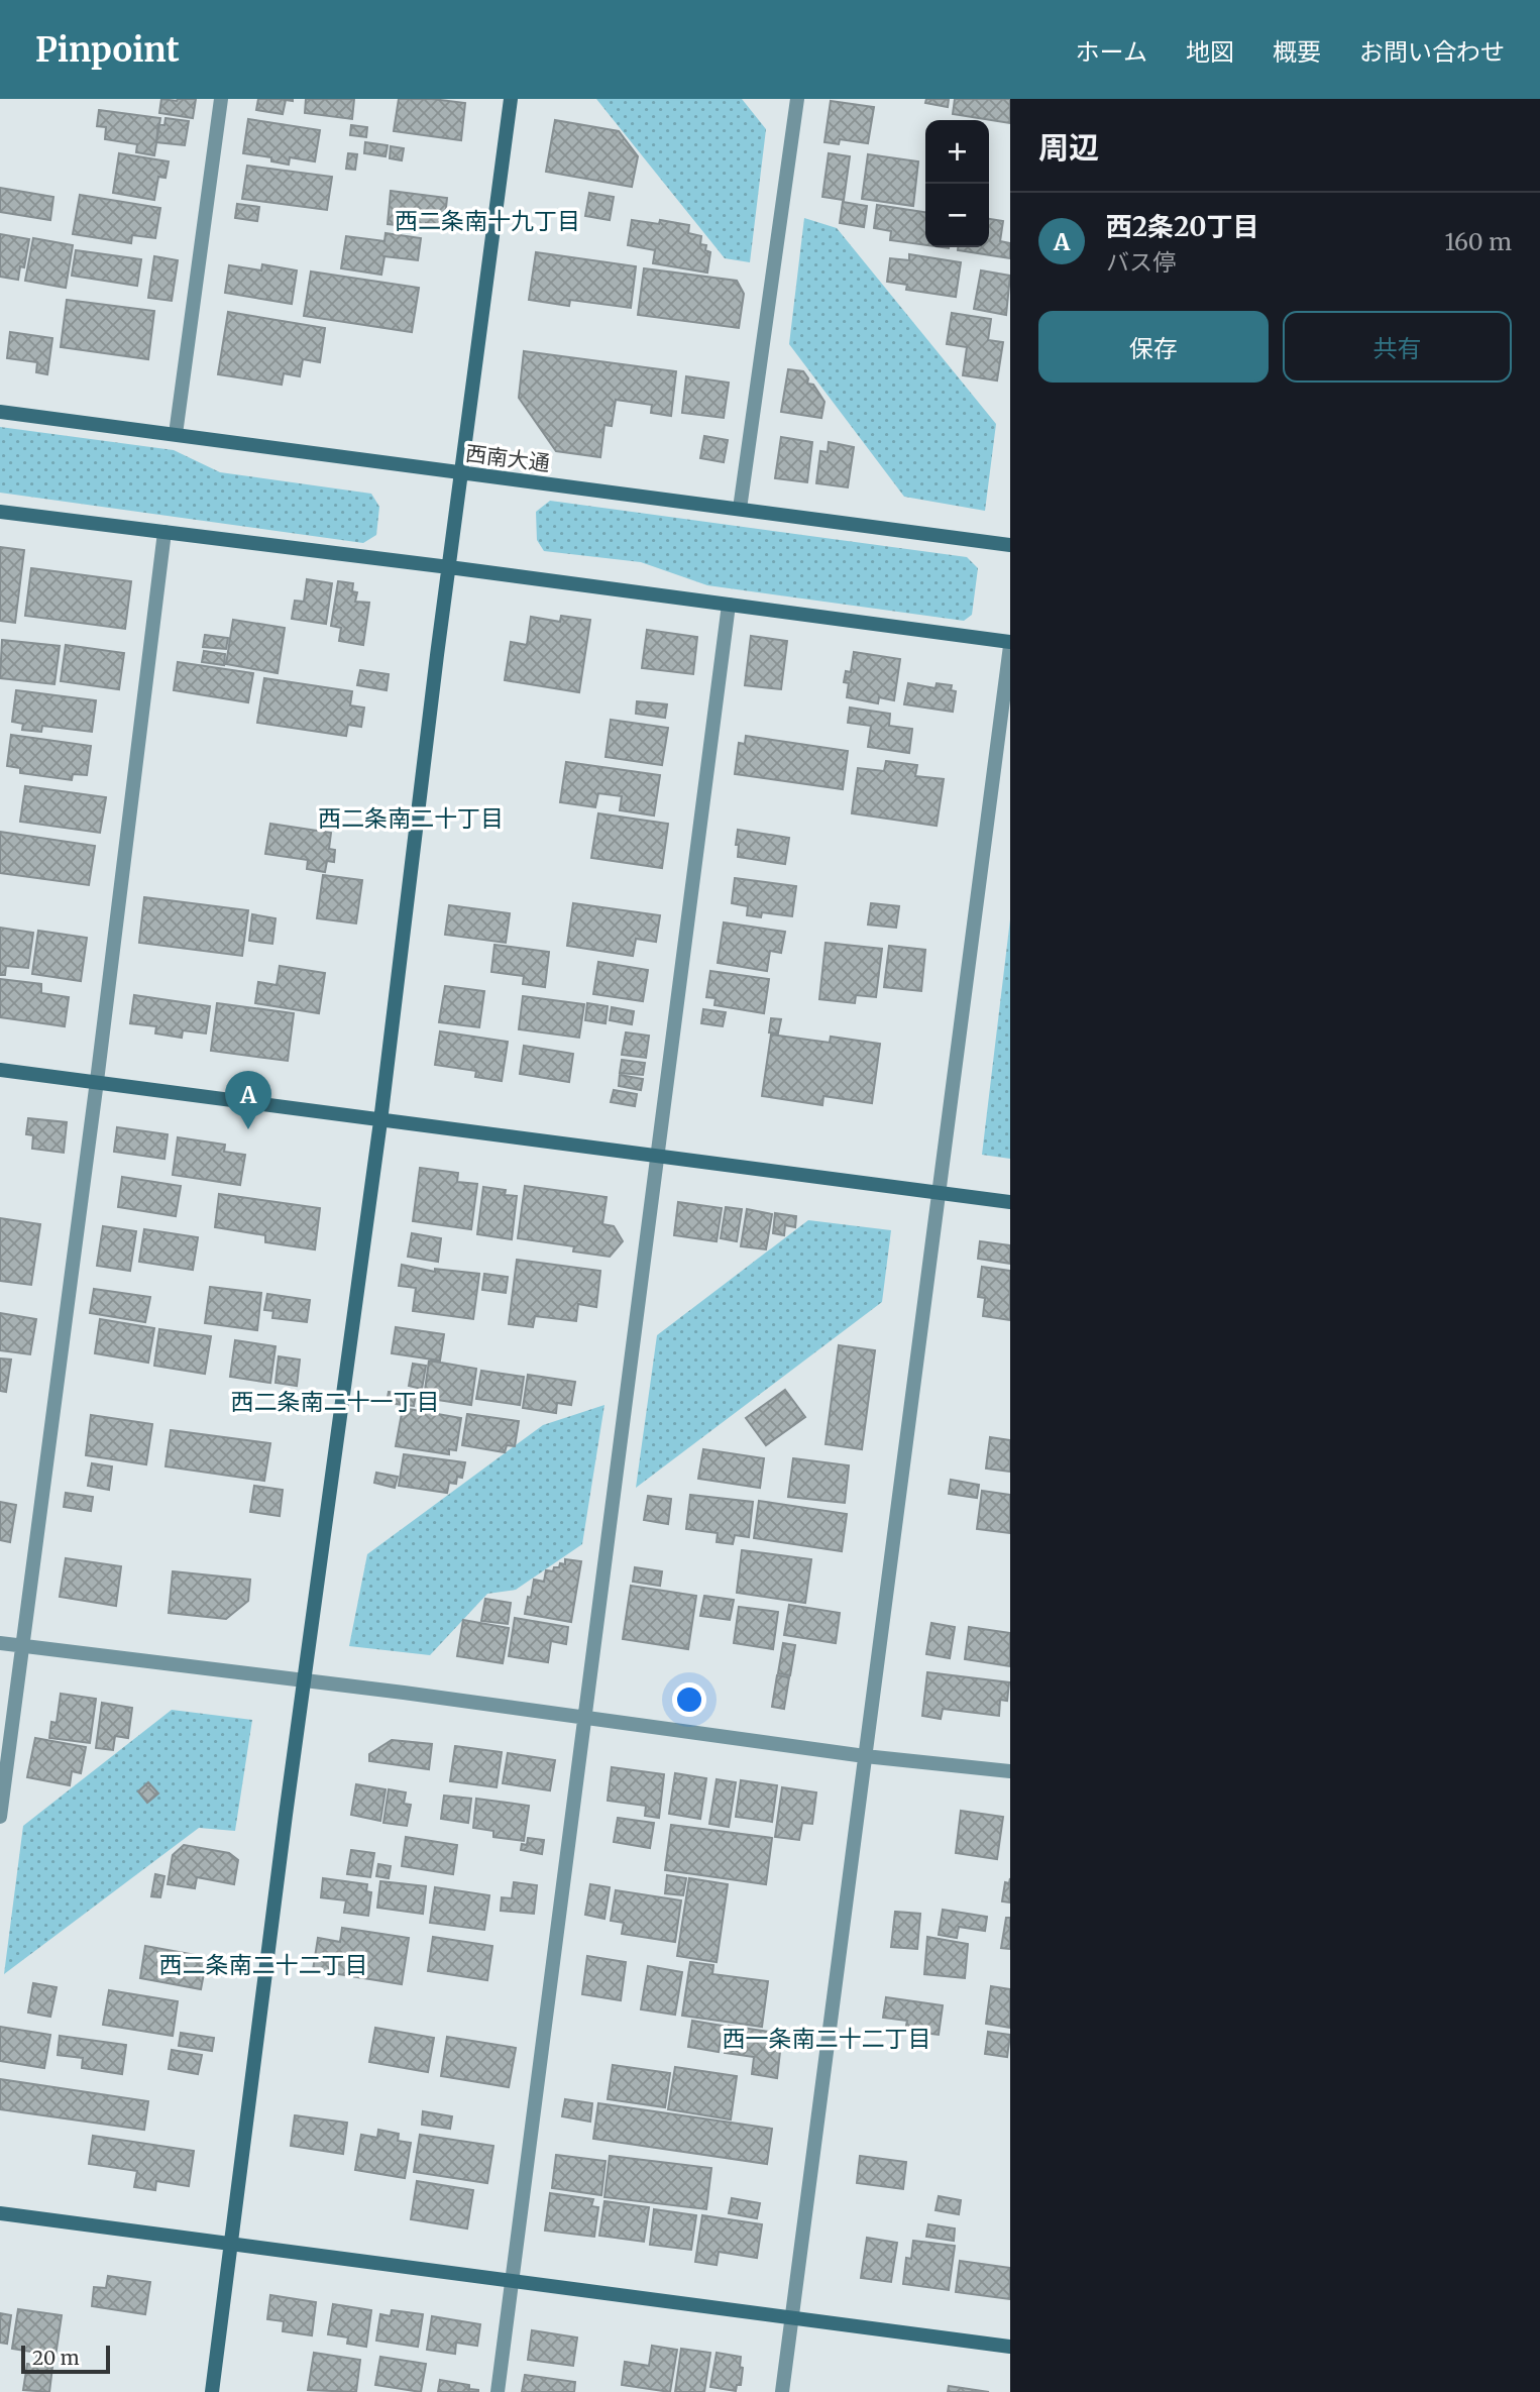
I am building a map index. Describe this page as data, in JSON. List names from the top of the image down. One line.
{"streets":{"street":["西南大通"]},"districts":["西二条南十九丁目","西二条南二十丁目","西二条南二十一丁目","西二条南二十二丁目","西一条南二十二丁目"],"scale_bar":"20 m","page":{"header":"Pinpoint","nav":["ホーム","地図","概要","お問い合わせ"],"heading":"周辺","map_buttons":["+","−"],"list":[{"mark":"A","name":"西2条20丁目","note":"バス停","value":"160 m"}],"buttons":["保存","共有"],"pins":"A","scale":"20 m"}}
